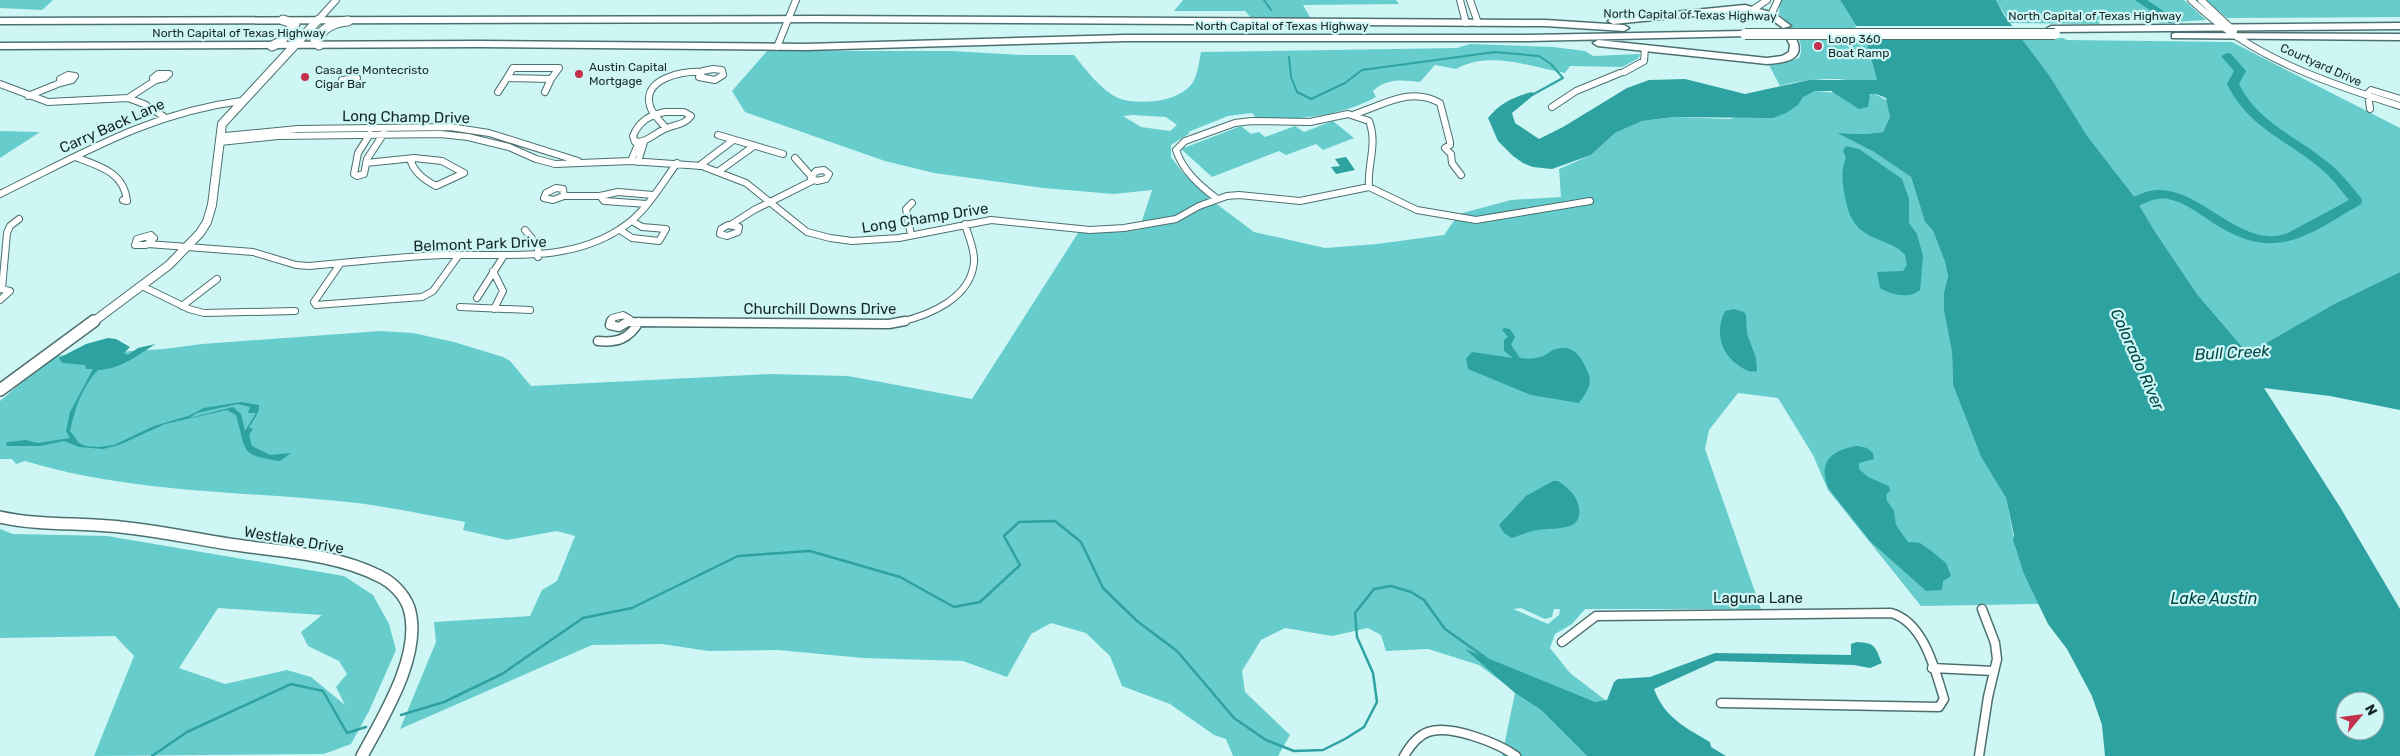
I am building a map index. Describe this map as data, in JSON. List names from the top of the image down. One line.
{"streets":{"highway":["North Capital of Texas Highway"],"street":["Courtyard Drive","Long Champ Drive","Carry Back Lane","Belmont Park Drive","Churchill Downs Drive","Westlake Drive","Laguna Lane"]},"crossings":[["North Capital of Texas Highway","Courtyard Drive"],["Long Champ Drive","Belmont Park Drive"],["Long Champ Drive","Churchill Downs Drive"]],"water":["Bull Creek","Colorado River","Lake Austin"],"places":["Loop 360 Boat Ramp","Austin Capital Mortgage","Casa de Montecristo Cigar Bar"],"north":"top right"}
